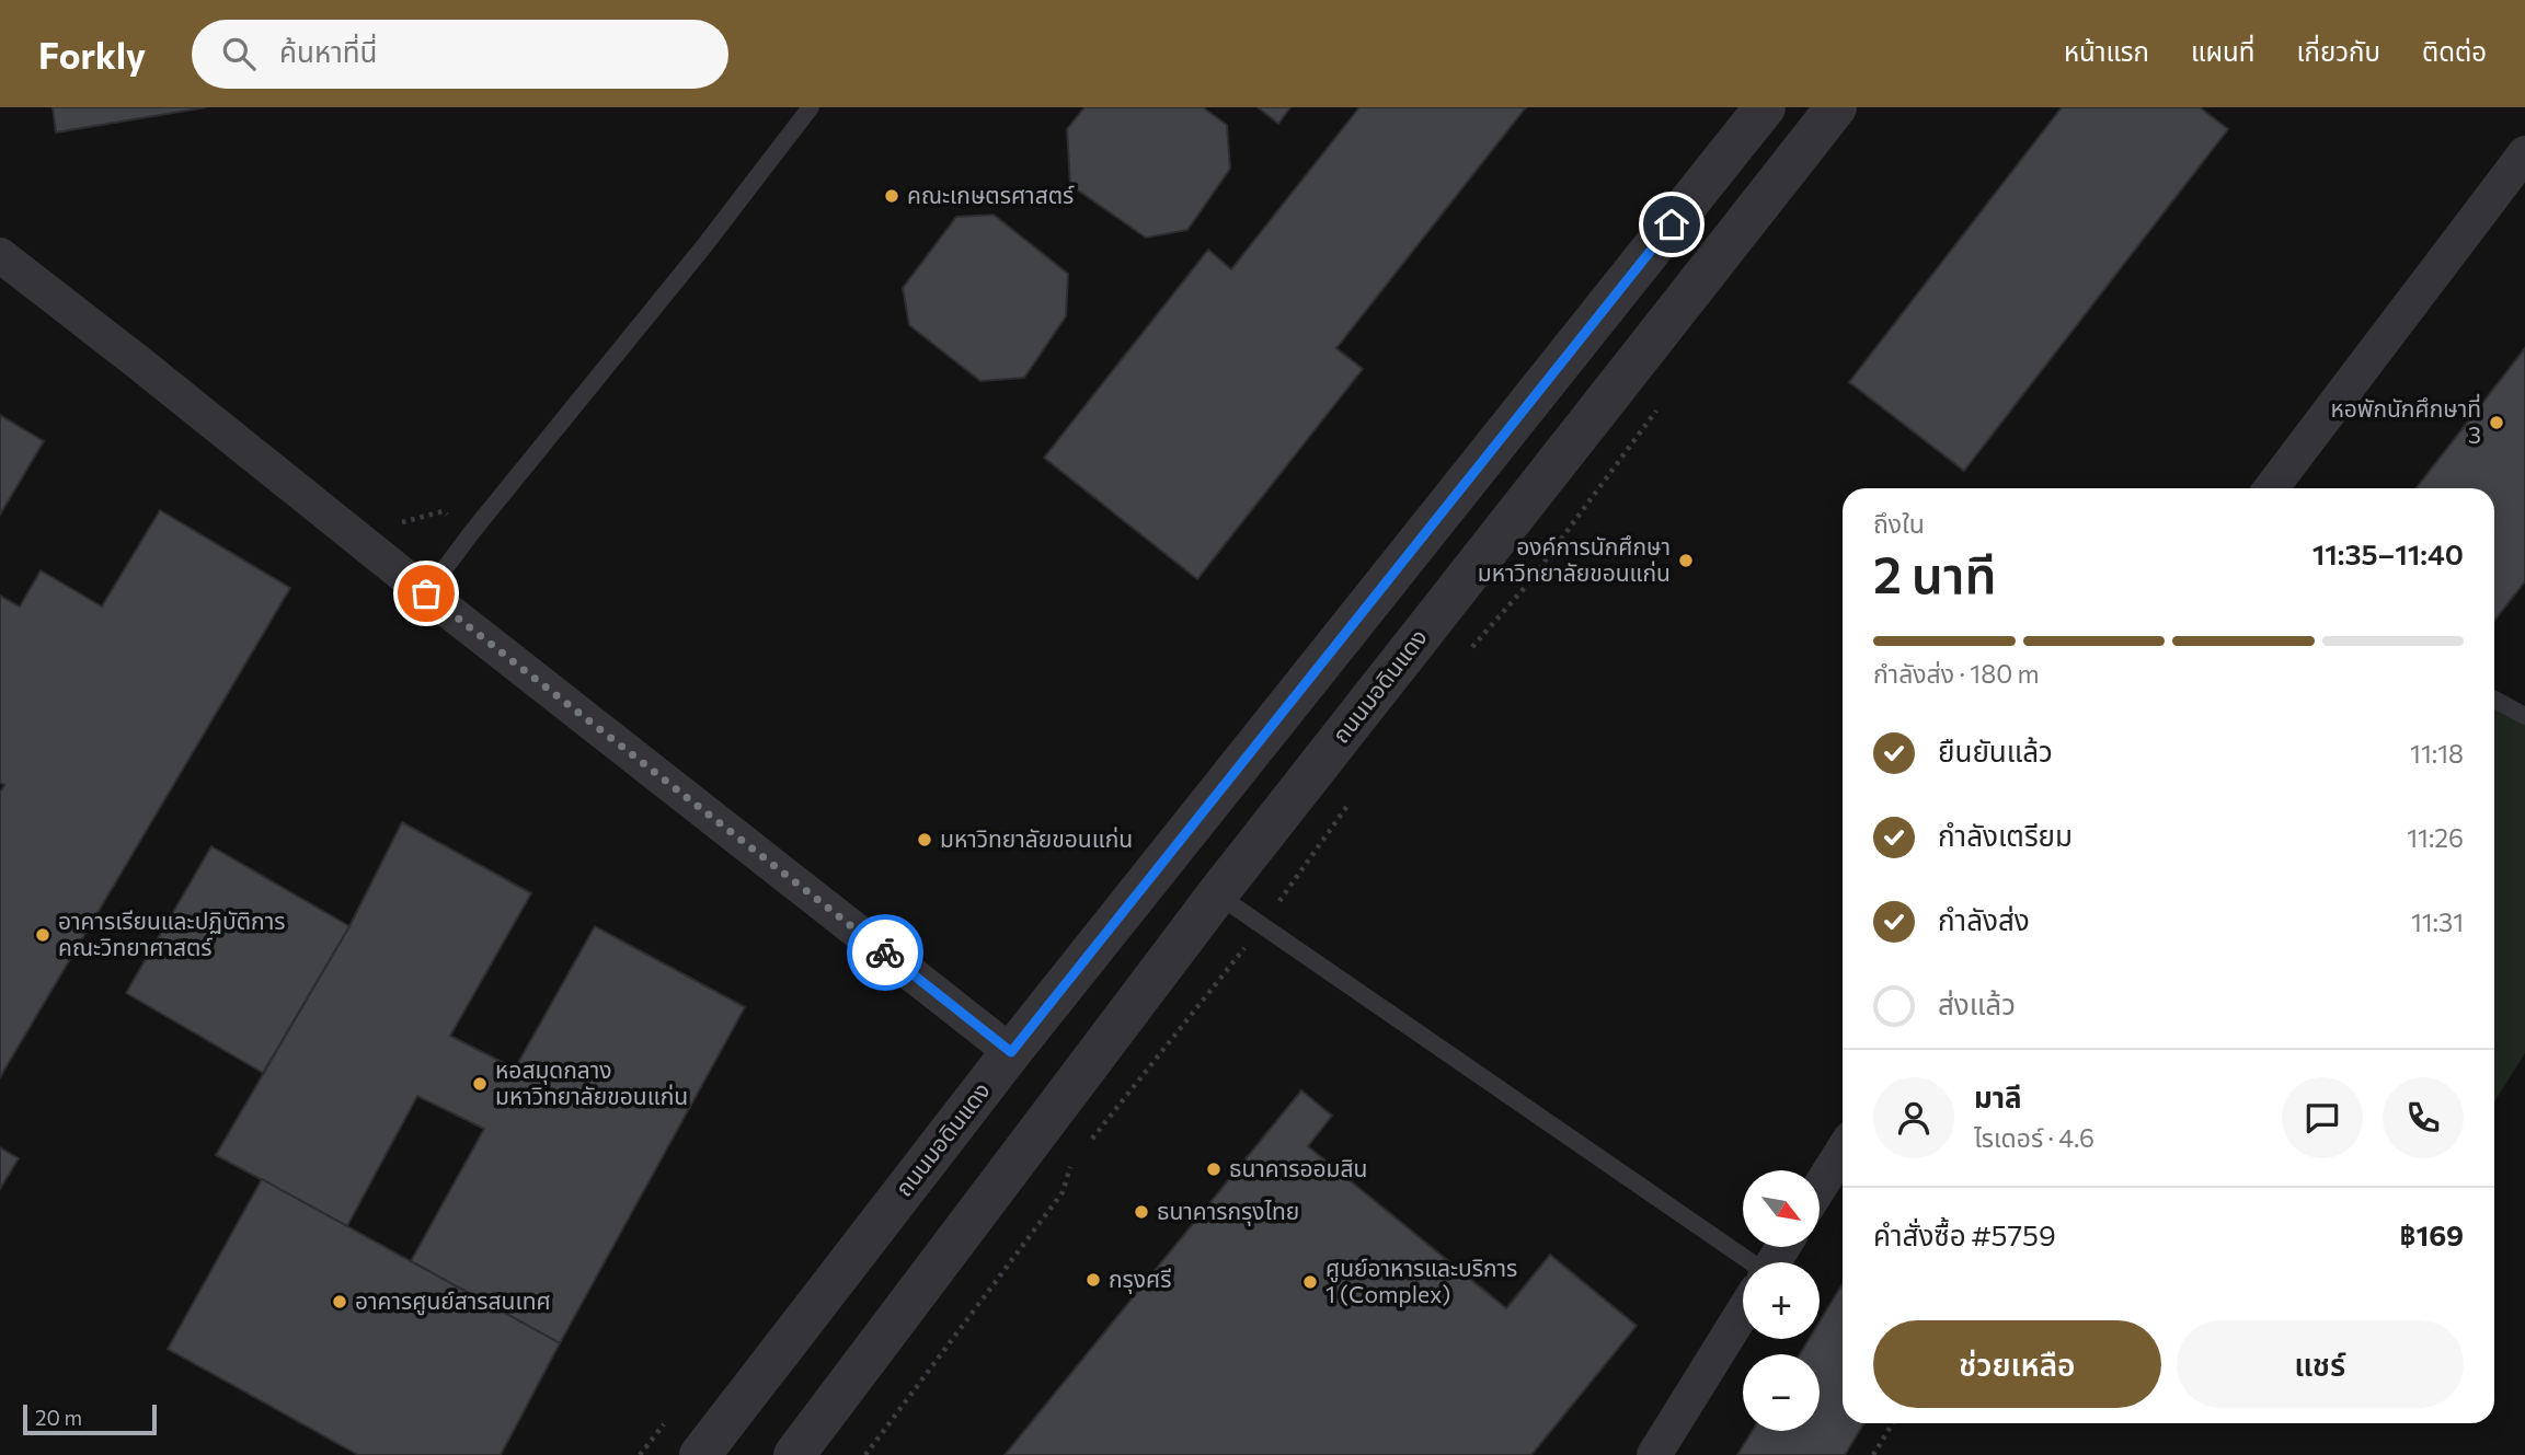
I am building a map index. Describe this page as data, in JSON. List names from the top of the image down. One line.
{"streets":{"street":["ถนนมอดินแดง"]},"places":["คณะเกษตรศาสตร์","หอพักนักศึกษาที่ 3","องค์การนักศึกษา มหาวิทยาลัยขอนแก่น","มหาวิทยาลัยขอนแก่น","อาคารเรียนและปฏิบัติการ คณะวิทยาศาสตร์","หอสมุดกลาง มหาวิทยาลัยขอนแก่น","ธนาคารออมสิน","ธนาคารกรุงไทย","กรุงศรี","ศูนย์อาหารและบริการ 1 (Complex)","อาคารศูนย์สารสนเทศ"],"scale_bar":"20 m","north":"bottom right","page":{"header":"Forkly","search":"ค้นหาที่นี่","nav":["หน้าแรก","แผนที่","เกี่ยวกับ","ติดต่อ"],"heading":["2 นาที","ถึงใน","11:35–11:40"],"panel":["มาลี","ไรเดอร์ · 4.6","คำสั่งซื้อ #5759","฿169"],"bar":"กำลังส่ง · 180 m","list":[["ยืนยันแล้ว","11:18"],["กำลังเตรียม","11:26"],["กำลังส่ง","11:31"],"ส่งแล้ว"],"map_buttons":["+","−"],"buttons":["ช่วยเหลือ","แชร์"],"scale":"20 m"}}
